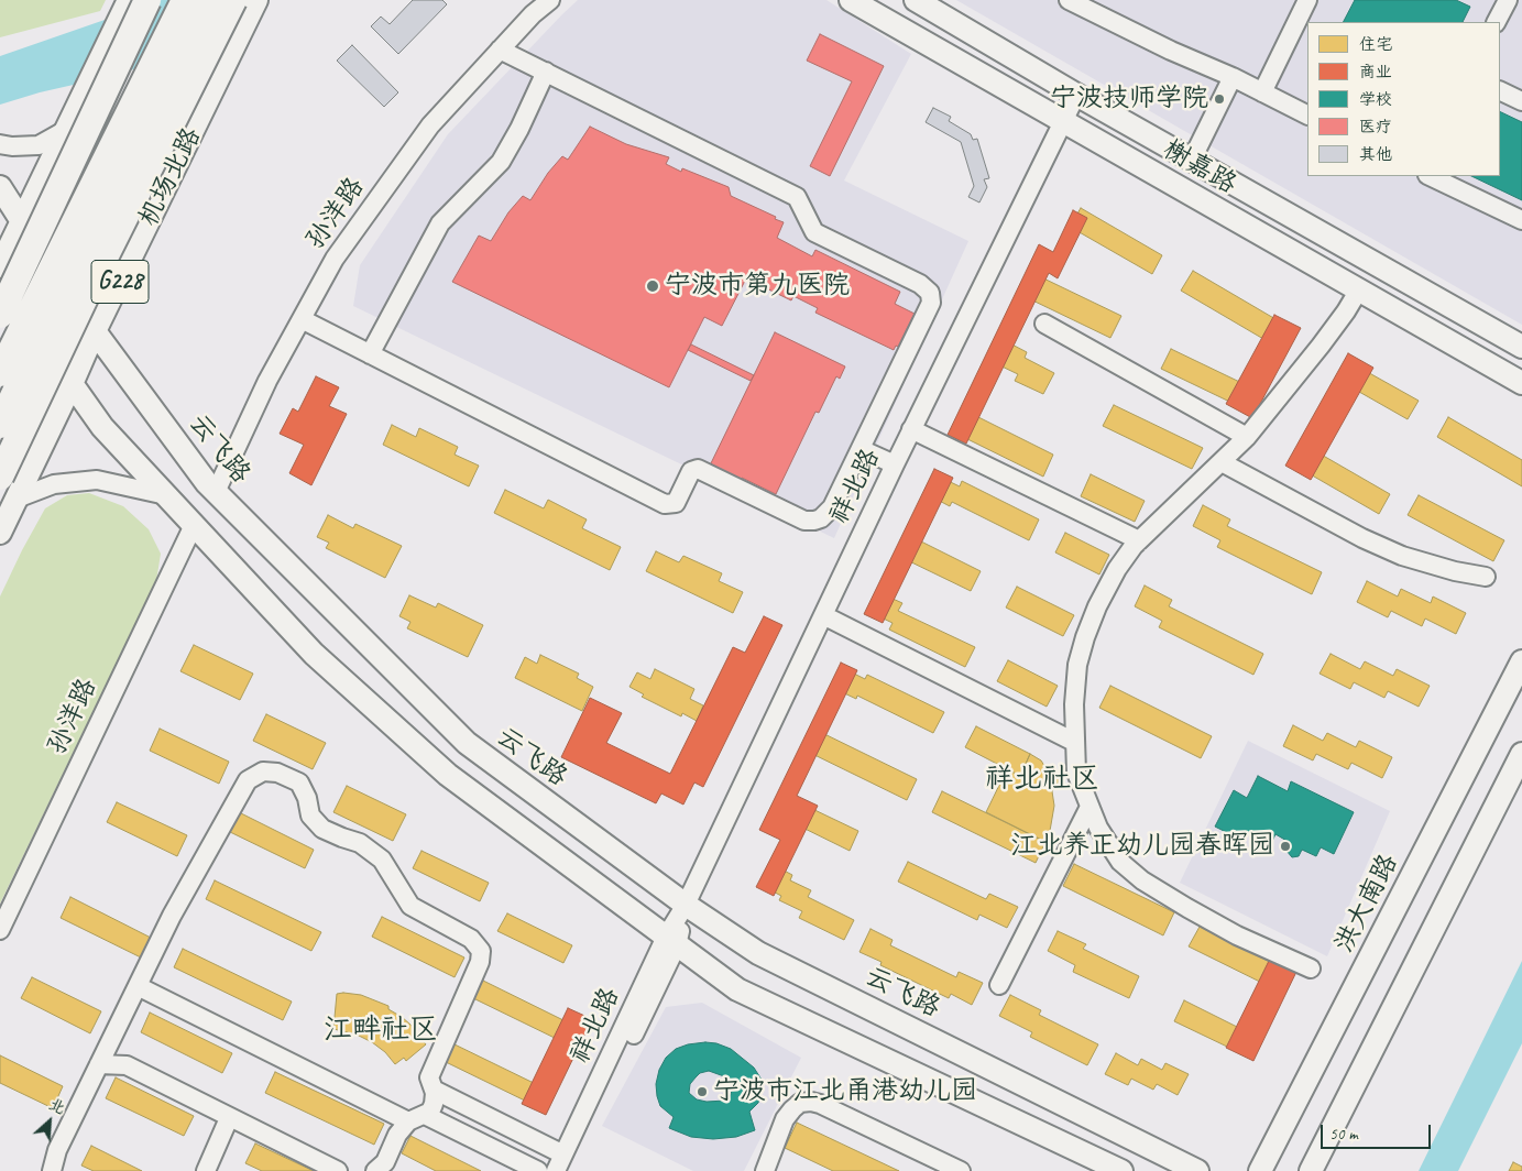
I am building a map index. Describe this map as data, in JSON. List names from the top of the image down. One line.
{"streets":{"highway":["机场北路"],"main road":["榭嘉路","G228","云飞路","洪大南路"],"street":["孙洋路","祥北路"]},"crossings":[["榭嘉路","祥北路"],["机场北路","云飞路"],["孙洋路","云飞路"],["云飞路","祥北路"]],"districts":["祥北社区","江畔社区"],"places":["宁波技师学院","宁波市第九医院","江北养正幼儿园春晖园","宁波市江北甬港幼儿园"],"legend":["住宅","商业","学校","医疗","其他"],"scale_bar":"50 m","north":"top right"}
